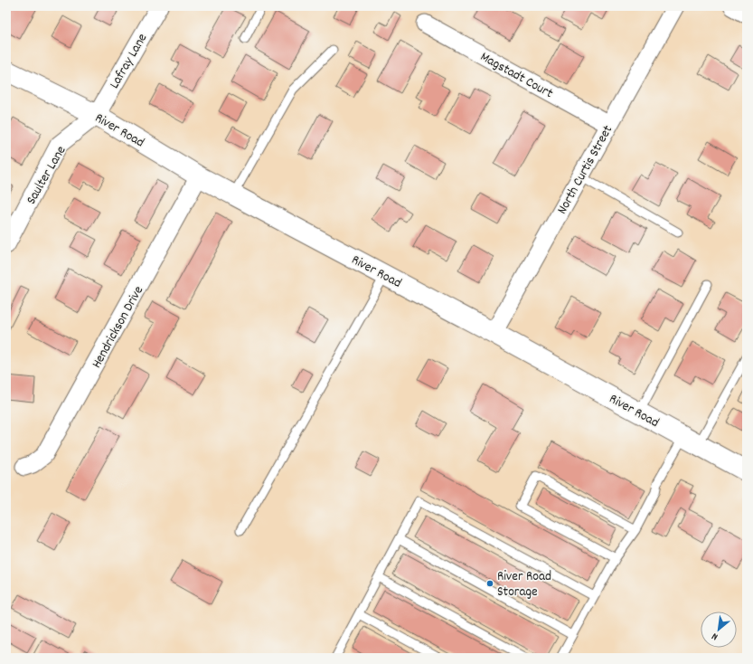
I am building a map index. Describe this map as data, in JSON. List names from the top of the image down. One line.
{"streets":{"street":["Lafray Lane","Magstadt Court","River Road","North Curtis Street","Saulter Lane","Hendrickson Drive"]},"crossings":[["Lafray Lane","River Road"],["Lafray Lane","Saulter Lane"],["Magstadt Court","North Curtis Street"],["River Road","North Curtis Street"],["River Road","Saulter Lane"],["River Road","Hendrickson Drive"]],"places":["River Road Storage"],"north":"bottom left"}
